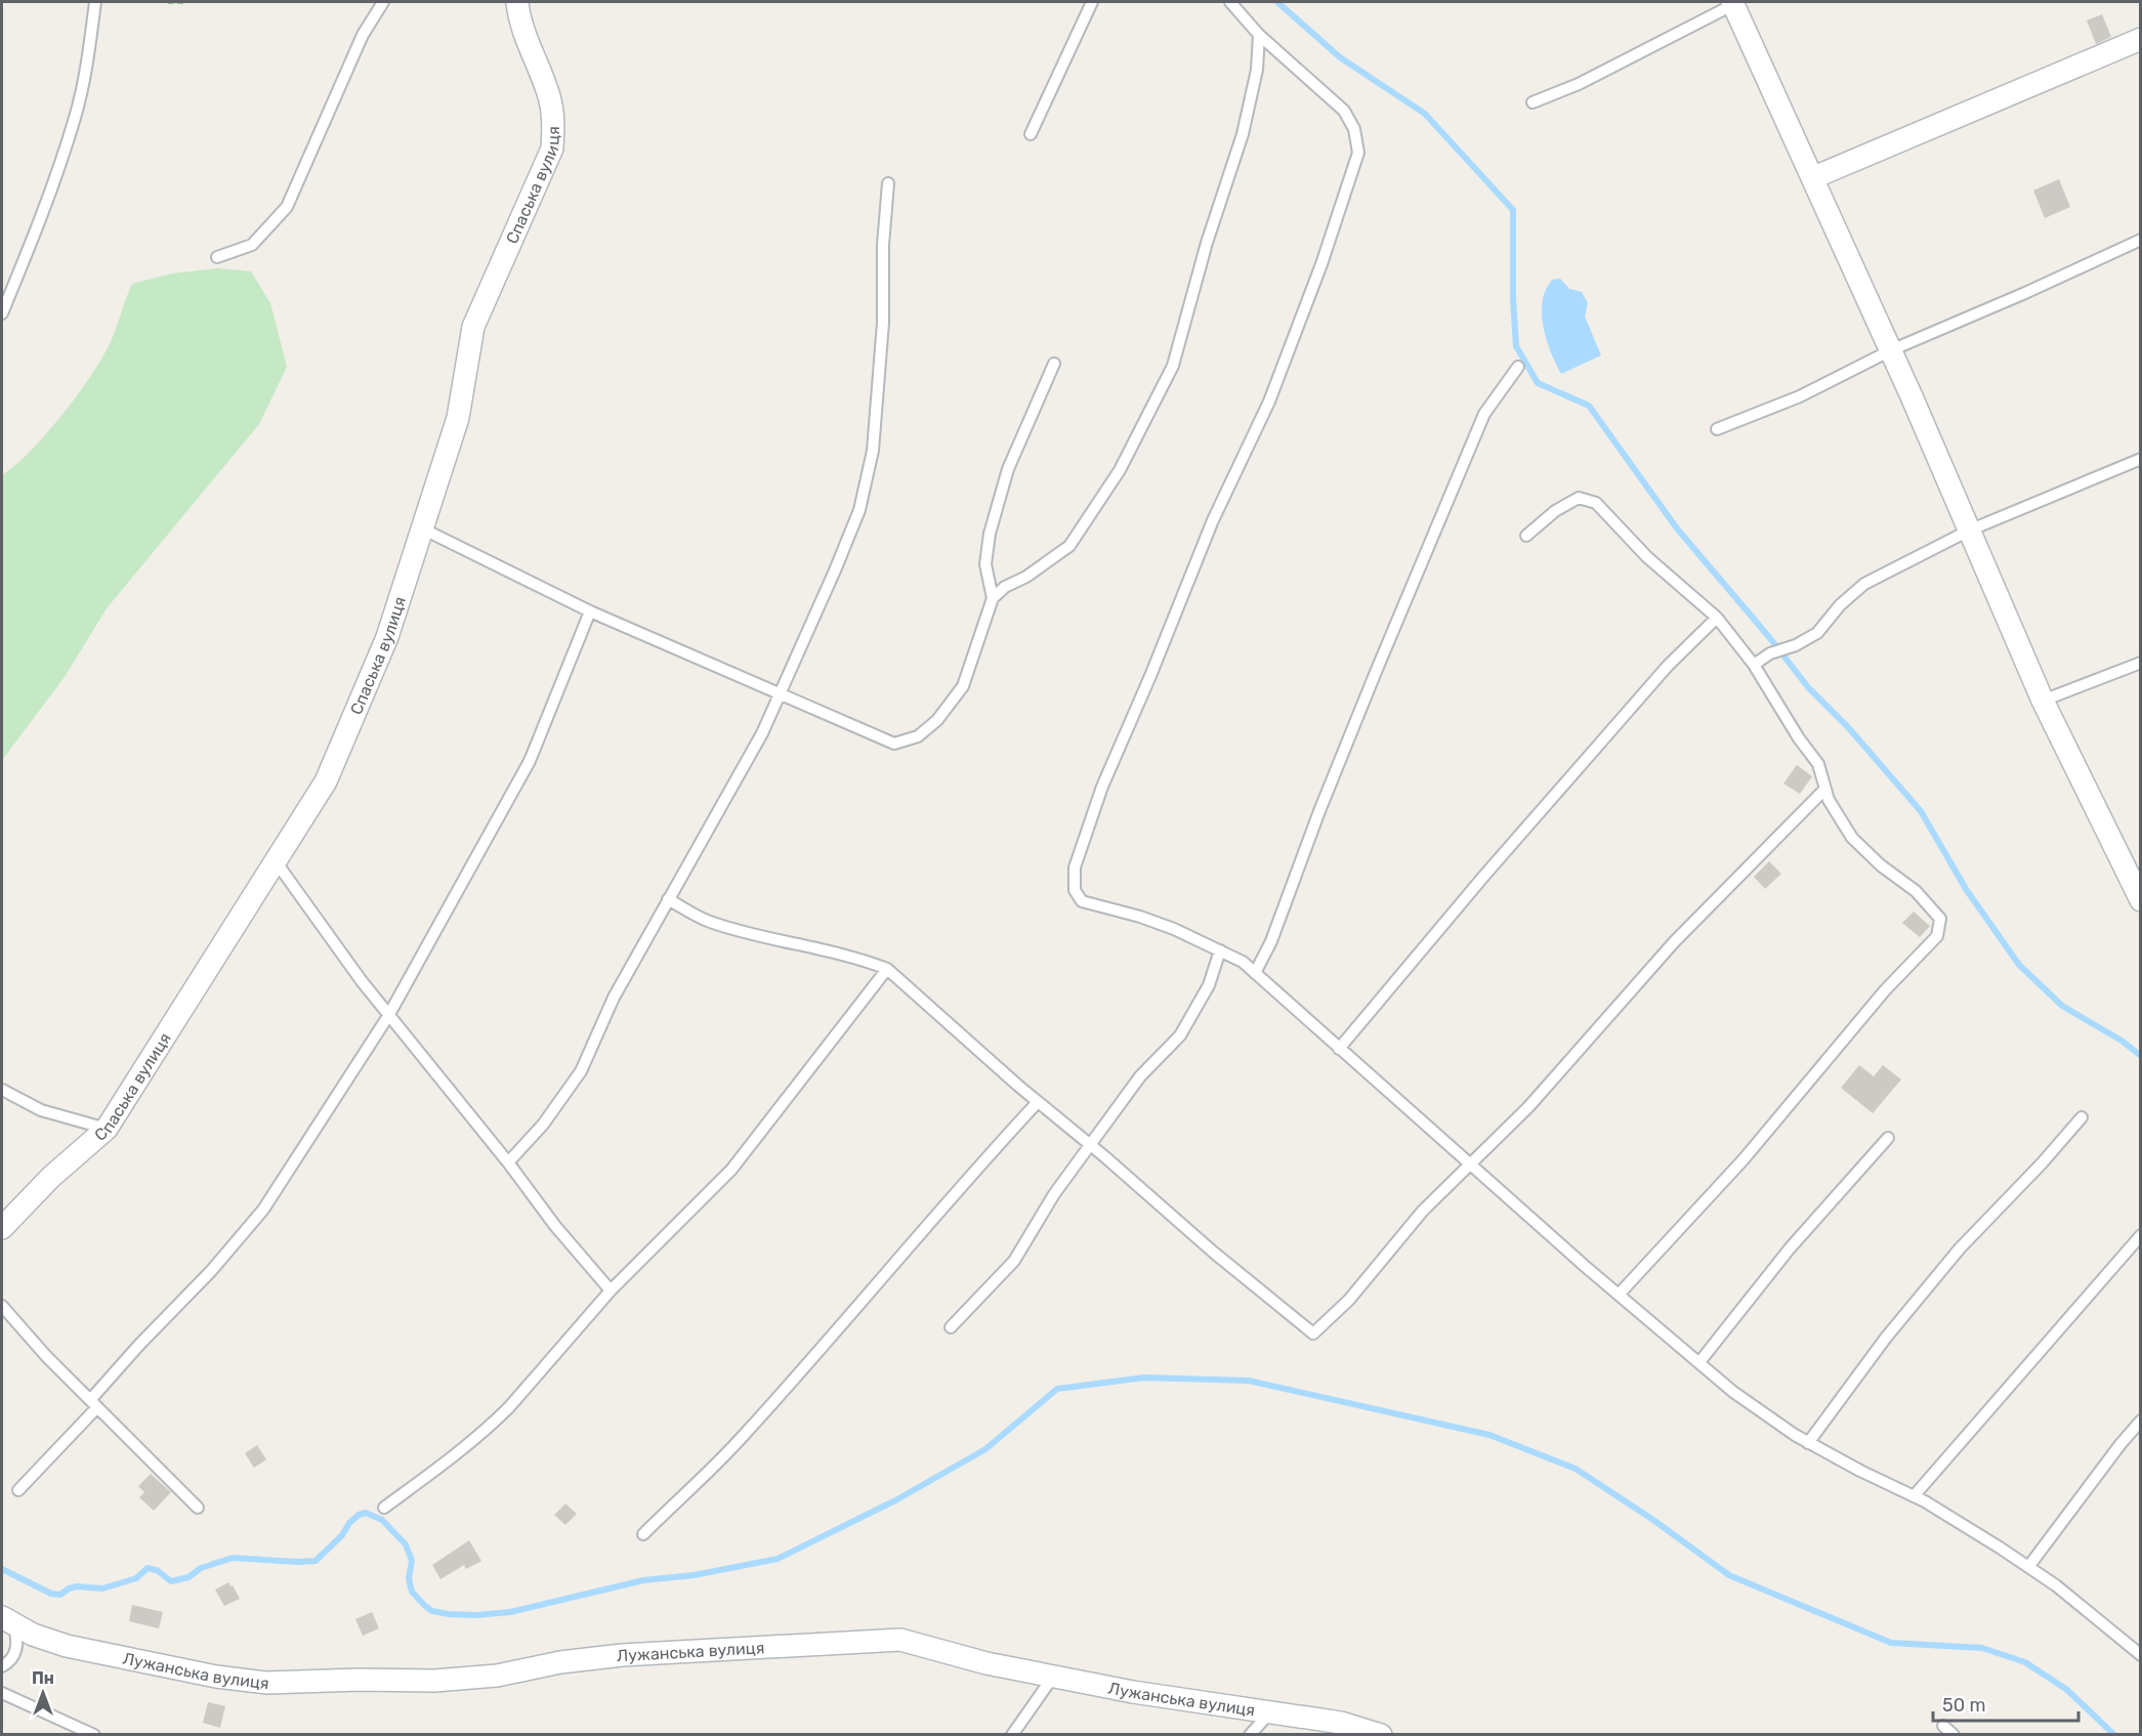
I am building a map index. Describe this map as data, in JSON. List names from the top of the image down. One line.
{"streets":{"street":["Спаська вулиця","Лужанська вулиця"]},"scale_bar":"50 m","north":"top"}
